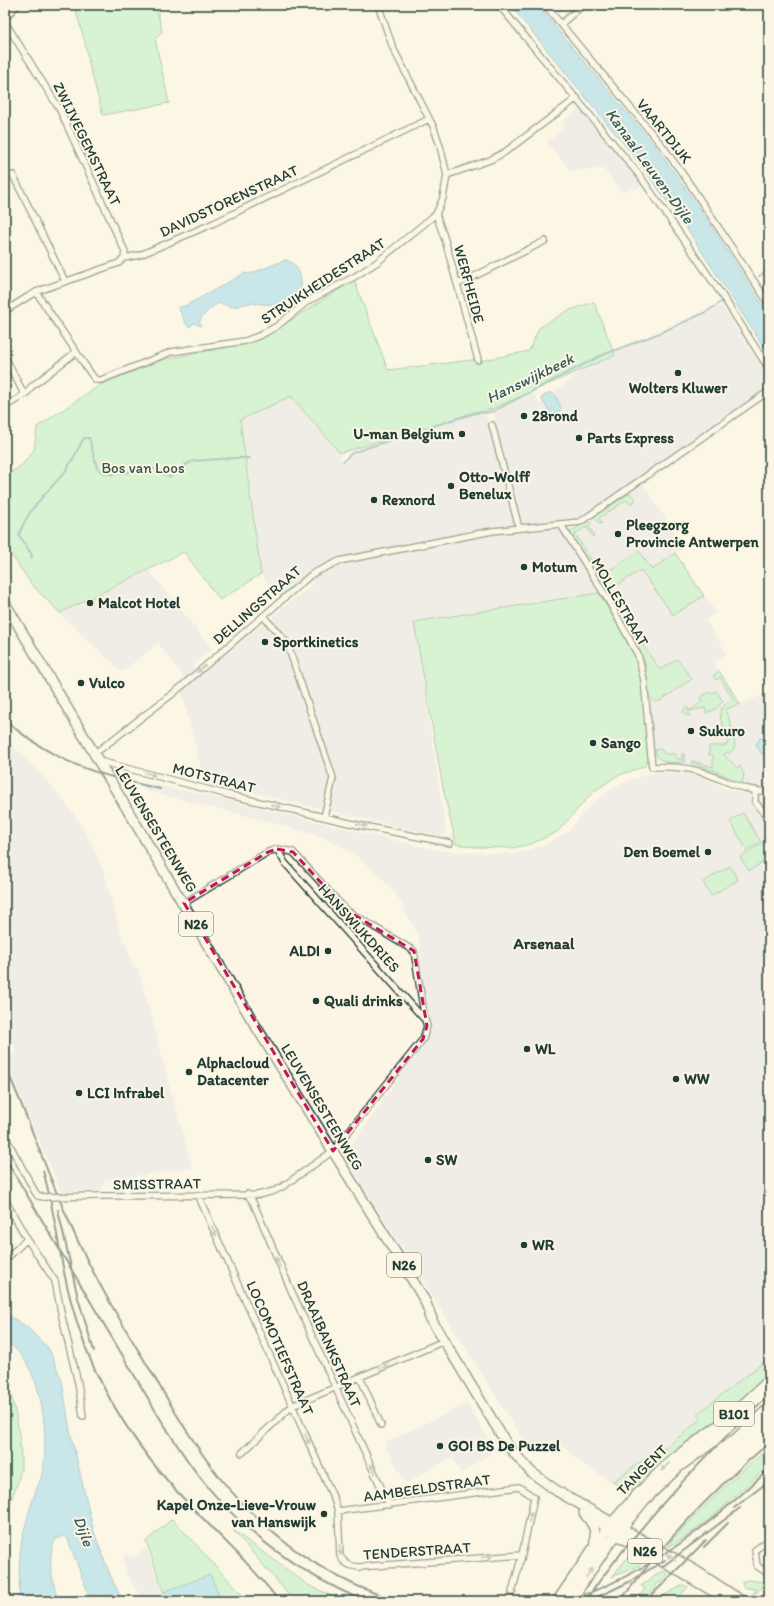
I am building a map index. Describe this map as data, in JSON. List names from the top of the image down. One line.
{"streets":{"highway":["B101","TANGENT"],"main road":["LEUVENSESTEENWEG","N26"],"street":["VAARTDIJK","ZWIJVEGEMSTRAAT","DAVIDSTORENSTRAAT","STRUIKHEIDESTRAAT","WERFHEIDE","MOLLESTRAAT","DELLINGSTRAAT","MOTSTRAAT","HANSWIJKDRIES","SMISSTRAAT","DRAAIBANKSTRAAT","LOCOMOTIEFSTRAAT","AAMBEELDSTRAAT","TENDERSTRAAT"]},"crossings":[["ZWIJVEGEMSTRAAT","DAVIDSTORENSTRAAT"],["DAVIDSTORENSTRAAT","STRUIKHEIDESTRAAT"],["STRUIKHEIDESTRAAT","WERFHEIDE"],["MOLLESTRAAT","DELLINGSTRAAT"],["DELLINGSTRAAT","MOTSTRAAT"],["DELLINGSTRAAT","LEUVENSESTEENWEG"],["MOTSTRAAT","LEUVENSESTEENWEG"],["LEUVENSESTEENWEG","HANSWIJKDRIES"],["LEUVENSESTEENWEG","SMISSTRAAT"],["LEUVENSESTEENWEG","TANGENT"],["HANSWIJKDRIES","SMISSTRAAT"],["SMISSTRAAT","DRAAIBANKSTRAAT"],["SMISSTRAAT","LOCOMOTIEFSTRAAT"],["DRAAIBANKSTRAAT","AAMBEELDSTRAAT"],["LOCOMOTIEFSTRAAT","AAMBEELDSTRAAT"],["LOCOMOTIEFSTRAAT","TENDERSTRAAT"],["AAMBEELDSTRAAT","TENDERSTRAAT"]],"one_way":["MOTSTRAAT","DRAAIBANKSTRAAT","LOCOMOTIEFSTRAAT","TENDERSTRAAT"],"districts":["Arsenaal"],"water":["Kanaal Leuven-Dijle","Hanswijkbeek","Dijle"],"parks":["Bos van Loos"],"places":["Wolters Kluwer","28rond","U-man Belgium","Parts Express","Otto-Wolff Benelux","Rexnord","Pleegzorg Provincie Antwerpen","Motum","Malcot Hotel","Sportkinetics","Vulco","Sukuro","Sango","Den Boemel","ALDI","Quali drinks","WL","Alphacloud Datacenter","WW","LCI Infrabel","SW","WR","GO! BS De Puzzel","Kapel Onze-Lieve-Vrouw van Hanswijk"]}
